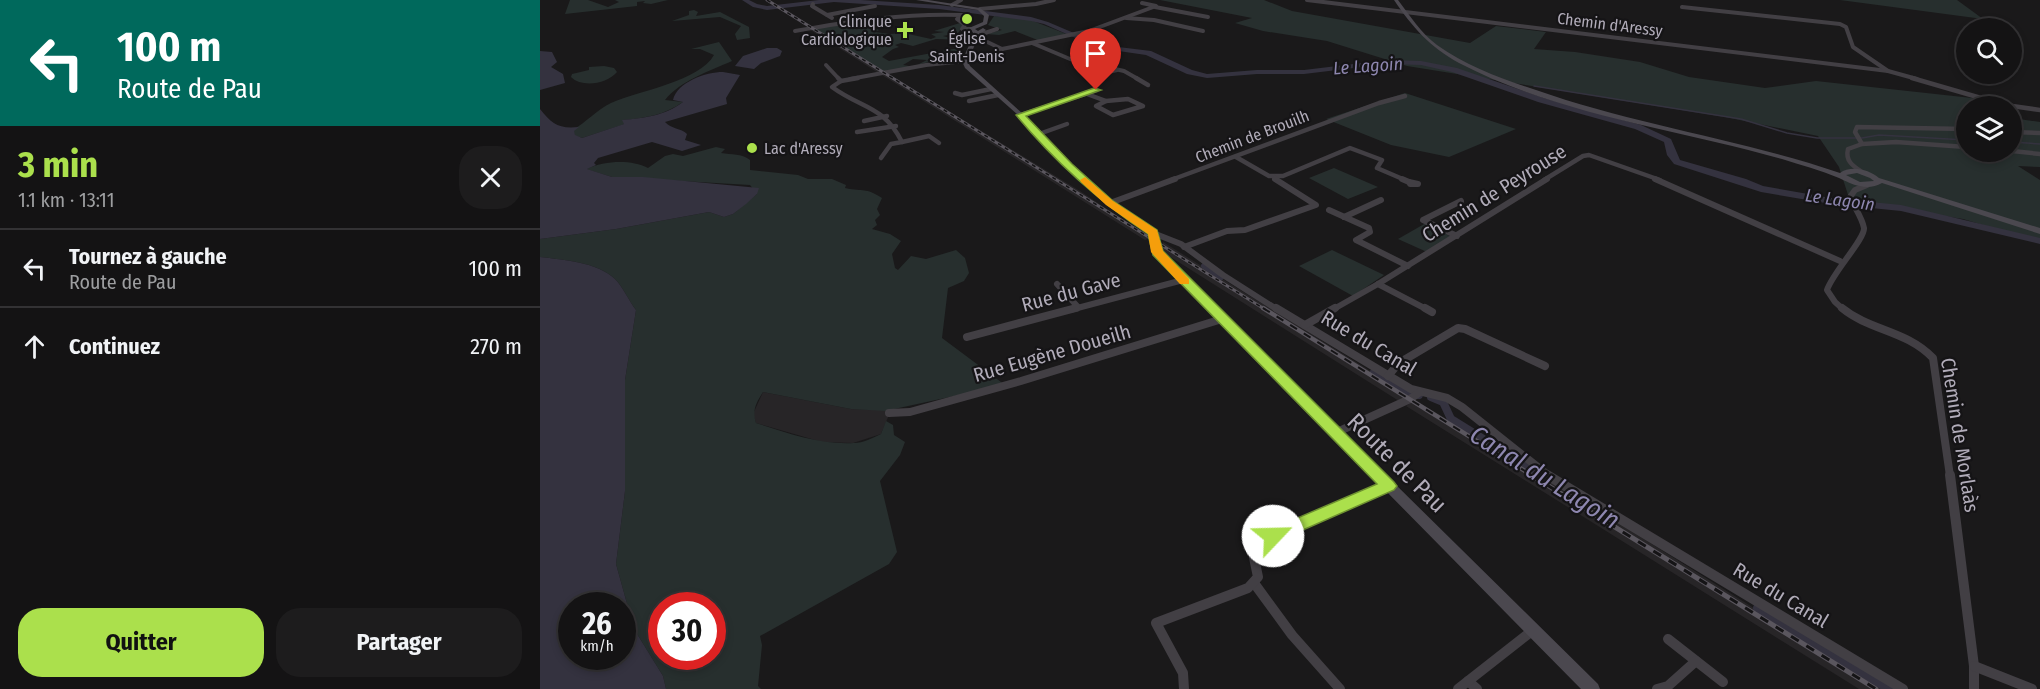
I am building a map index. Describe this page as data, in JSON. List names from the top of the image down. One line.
{"streets":{"main road":["Route de Pau"],"street":["Chemin d'Aressy","Chemin de Brouilh","Chemin de Peyrouse","Rue du Gave","Rue du Canal","Rue Eugène Doueilh","Chemin de Morlaàs"]},"crossings":[["Chemin de Peyrouse","Rue du Canal"],["Chemin de Peyrouse","Chemin de Morlaàs"],["Rue du Gave","Route de Pau"],["Rue du Canal","Route de Pau"],["Rue Eugène Doueilh","Route de Pau"]],"water":["Le Lagoin","Canal du Lagoin"],"places":{"other":["Église Saint-Denis","Lac d'Aressy"],"health":["Clinique Cardiologique"]},"page":{"turn":["100 m","Route de Pau"],"heading":["3 min","1.1 km · 13:11"],"list":[{"name":"Tournez à gauche","note":"Route de Pau","value":"100 m"},{"name":"Continuez","value":"270 m"}],"speed":"26 km/h","limit":"30","buttons":["Quitter","Partager"]}}
